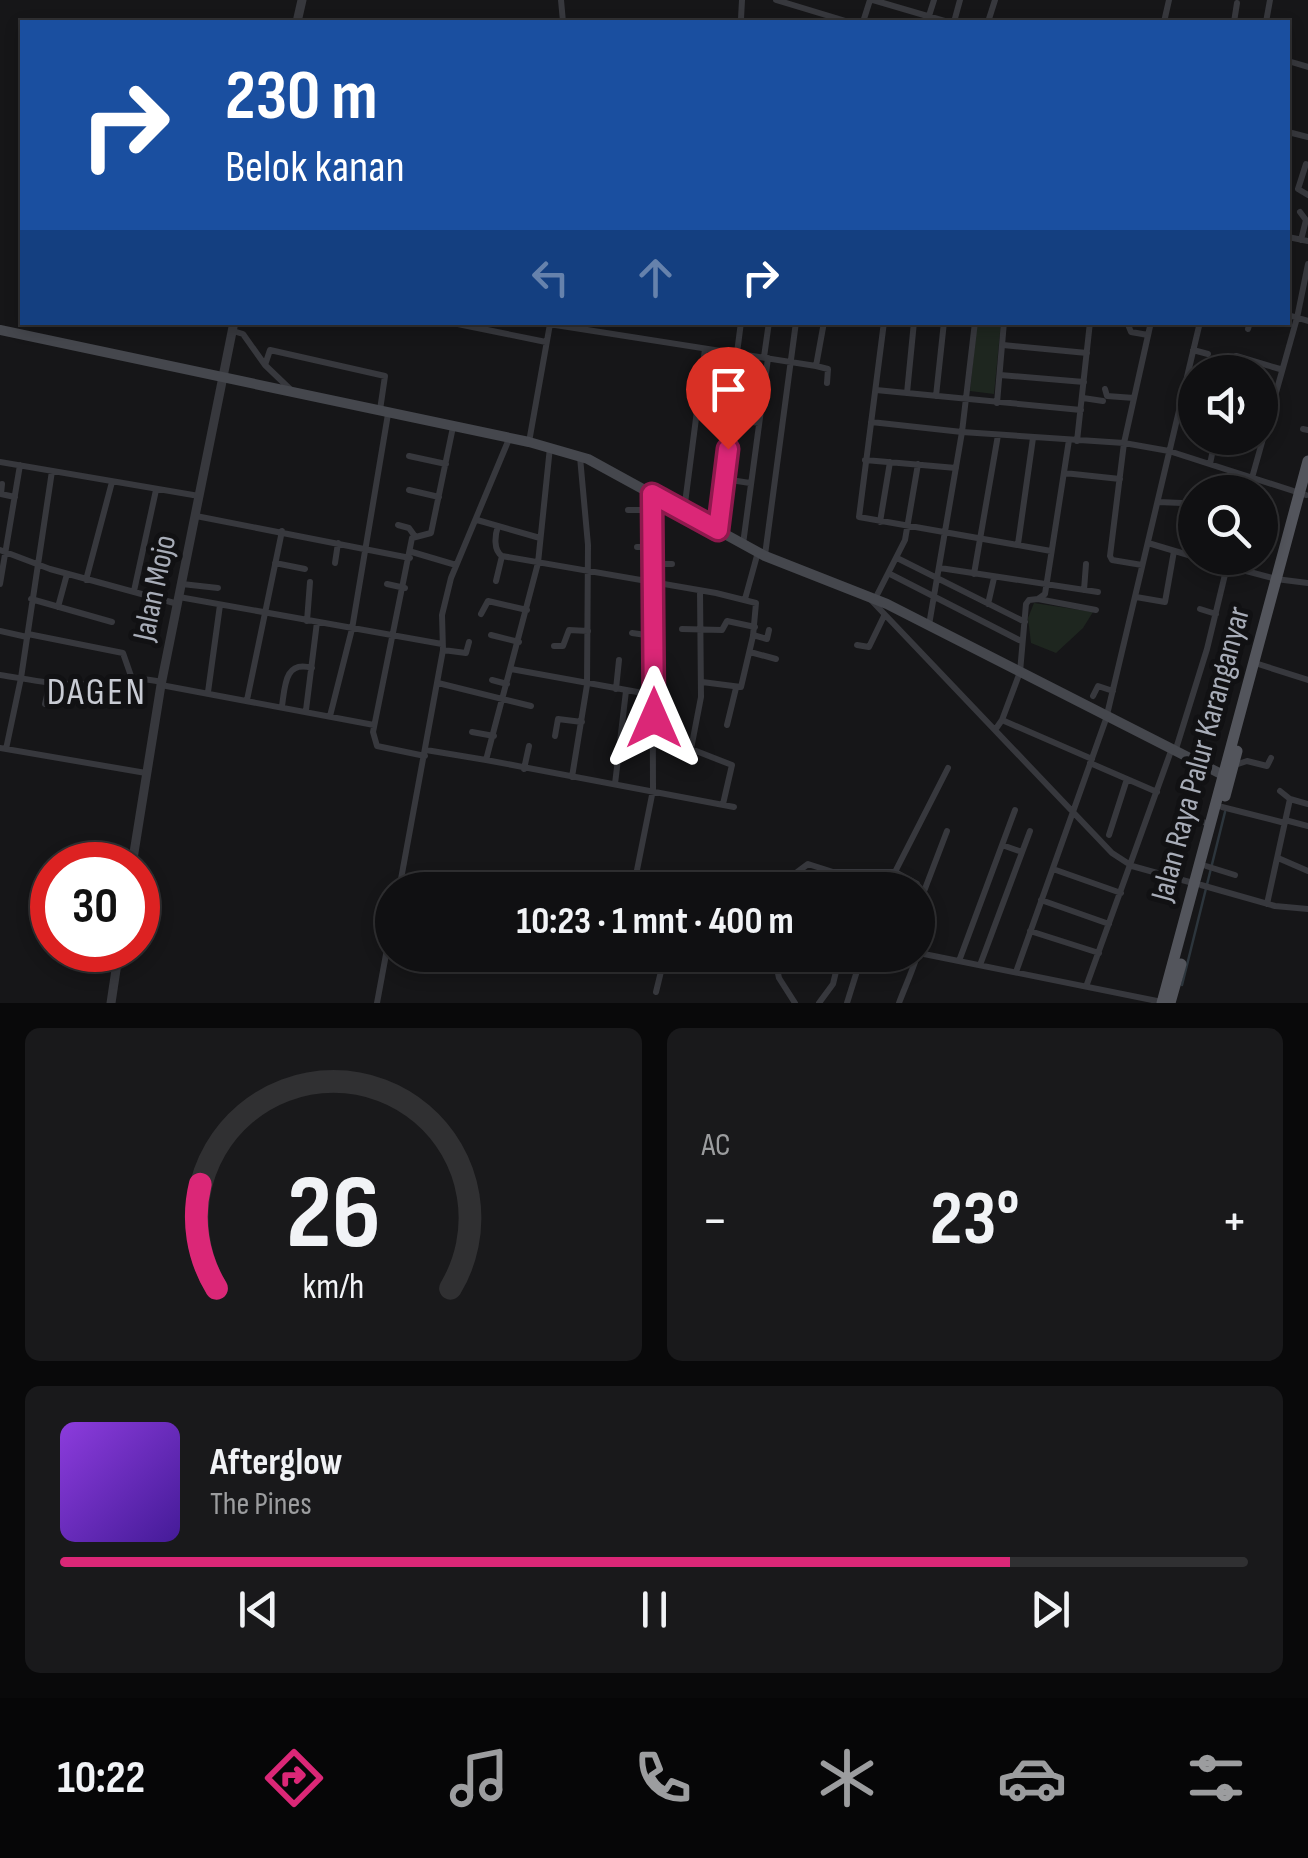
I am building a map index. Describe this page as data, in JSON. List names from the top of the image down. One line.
{"streets":{"main road":["Jalan Raya Palur Karanganyar"],"street":["Jalan Mojo"]},"districts":["DAGEN"],"page":{"turn":["230 m","Belok kanan"],"limit":"30","trip":"10:23 · 1 mnt · 400 m","tile":"AC","heat":["−","23°","+"],"song":["Afterglow","The Pines"],"tabs":"10:22","gauge":["26","km/h"]}}
